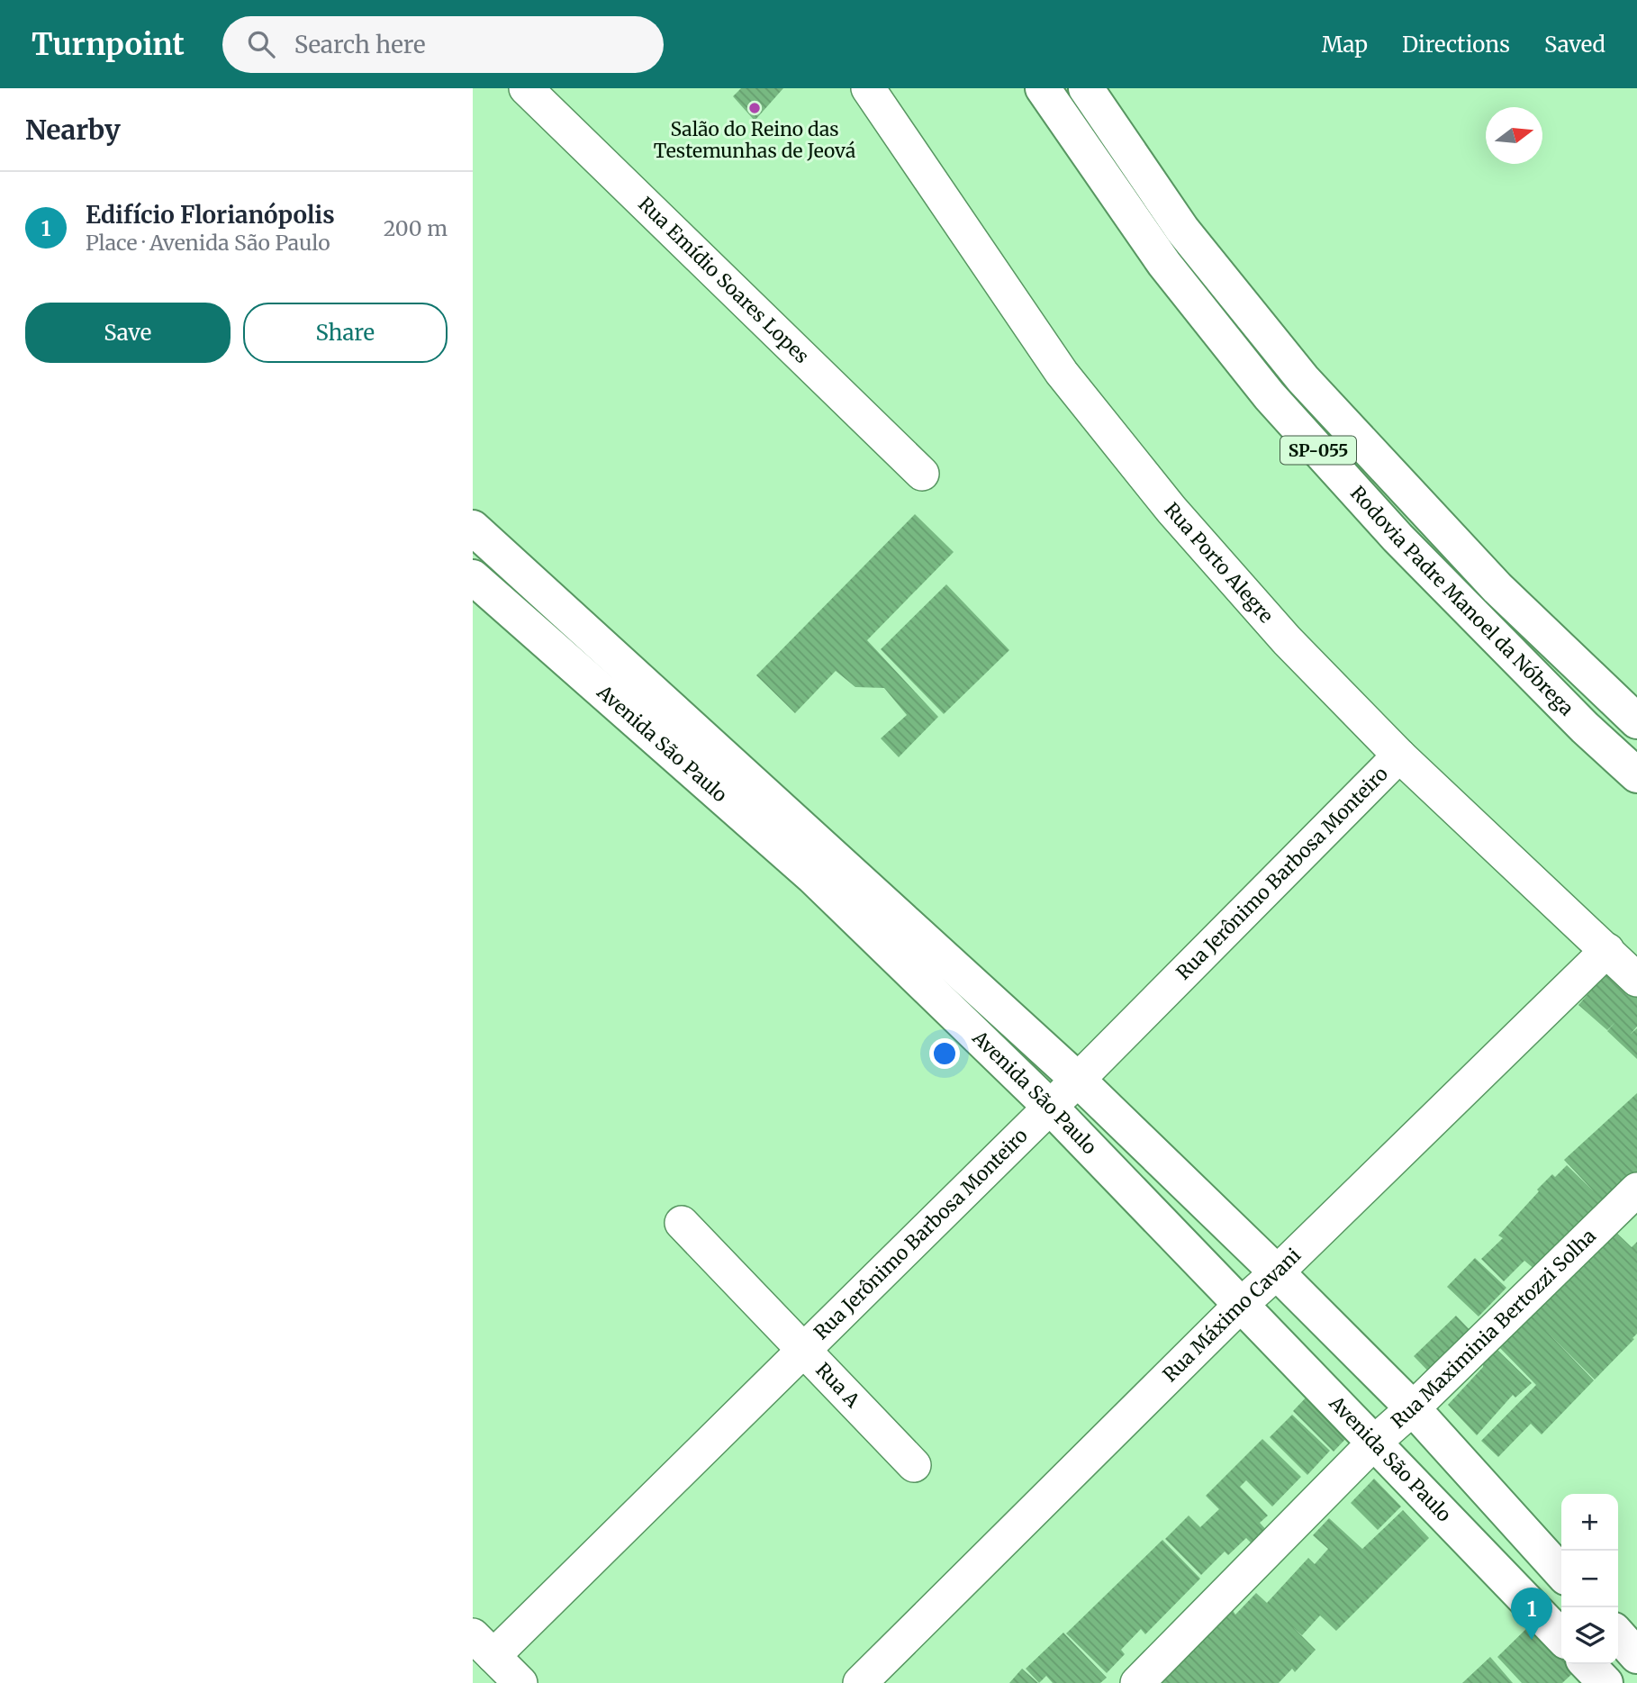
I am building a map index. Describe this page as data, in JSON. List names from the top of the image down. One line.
{"streets":{"main road":["SP-055","Rodovia Padre Manoel da Nóbrega","Avenida São Paulo"],"street":["Rua Emídio Soares Lopes","Rua Porto Alegre","Rua Jerônimo Barbosa Monteiro","Rua Máximo Cavani","Rua Maximinia Bertozzi Solha","Rua A"]},"crossings":[["Rua Porto Alegre","Rua Jerônimo Barbosa Monteiro"],["Rua Porto Alegre","Rua Máximo Cavani"],["Avenida São Paulo","Rua Jerônimo Barbosa Monteiro"],["Avenida São Paulo","Rua Máximo Cavani"],["Avenida São Paulo","Rua Maximinia Bertozzi Solha"],["Rua Jerônimo Barbosa Monteiro","Rua A"]],"places":["Salão do Reino das Testemunhas de Jeová"],"north":"right","page":{"header":"Turnpoint","search":"Search here","nav":["Map","Directions","Saved"],"heading":"Nearby","list":[{"mark":"1","name":"Edifício Florianópolis","note":"Place · Avenida São Paulo","value":"200 m"}],"buttons":["Save","Share"],"map_buttons":["+","−"],"pins":"1"}}
